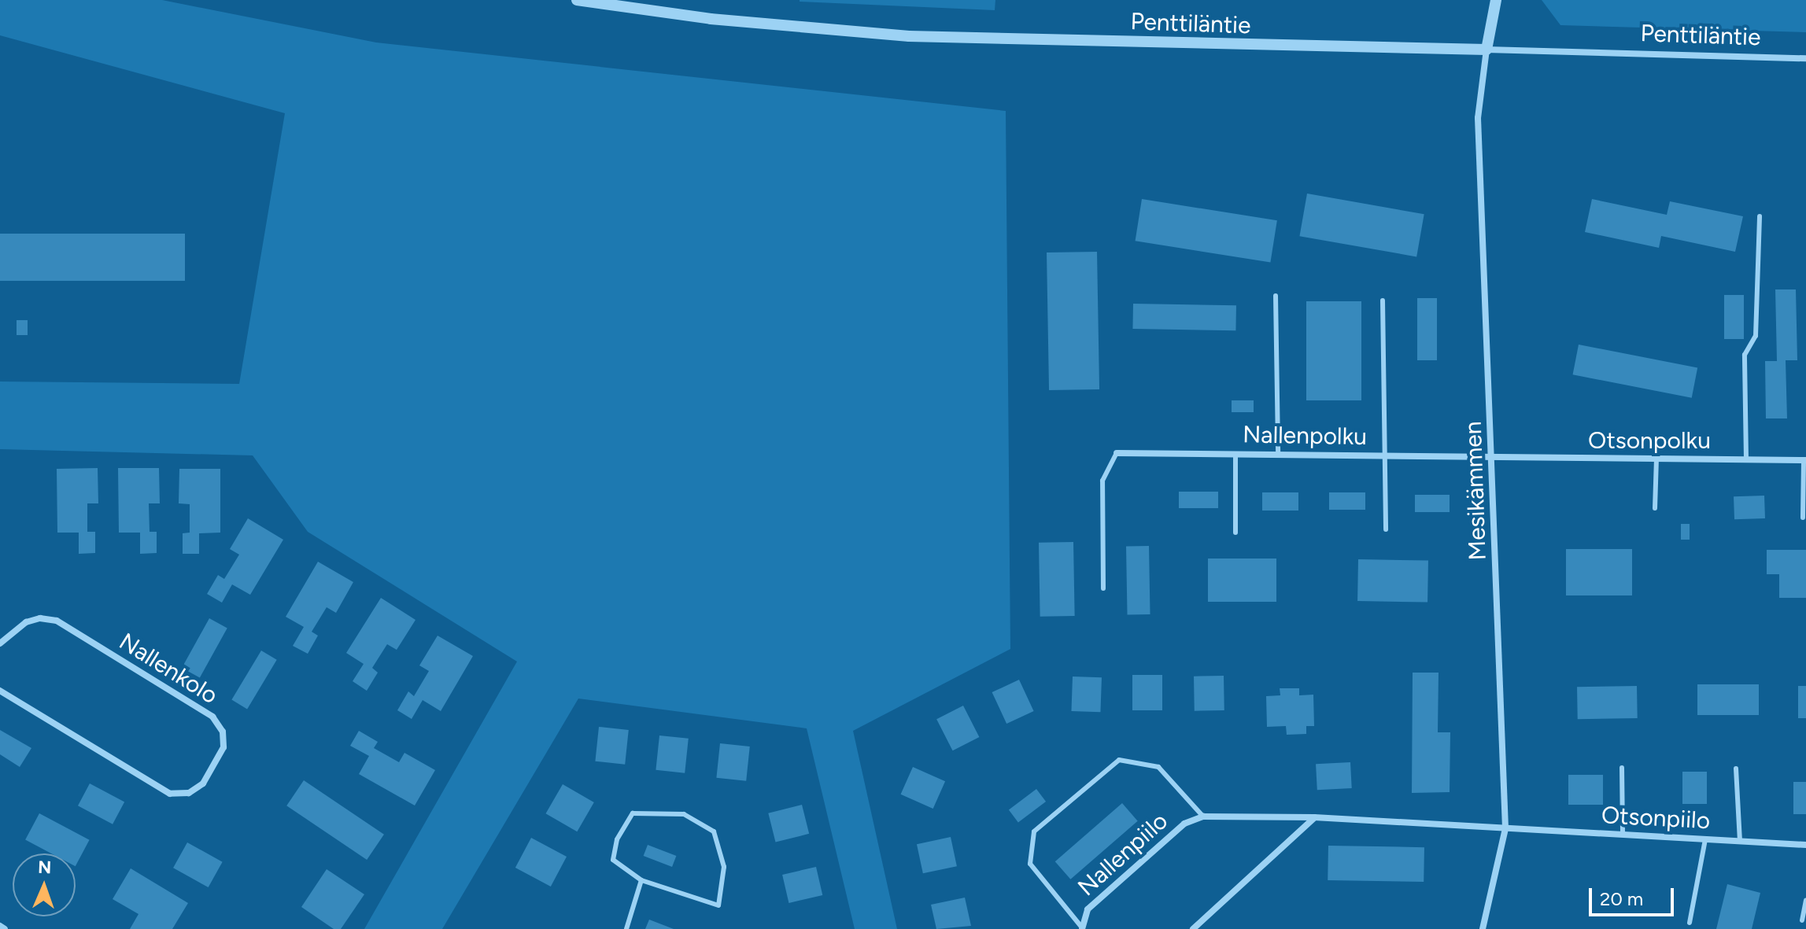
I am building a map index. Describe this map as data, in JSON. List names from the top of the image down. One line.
{"streets":{"street":["Penttiläntie","Nallenpolku","Otsonpolku","Mesikämmen","Nallenkolo","Otsonpiilo","Nallenpiilo"]},"crossings":[["Penttiläntie","Mesikämmen"],["Nallenpolku","Otsonpolku"],["Nallenpolku","Mesikämmen"],["Otsonpolku","Mesikämmen"],["Mesikämmen","Otsonpiilo"],["Mesikämmen","Nallenpiilo"],["Otsonpiilo","Nallenpiilo"]],"scale_bar":"20 m","north":"top"}
